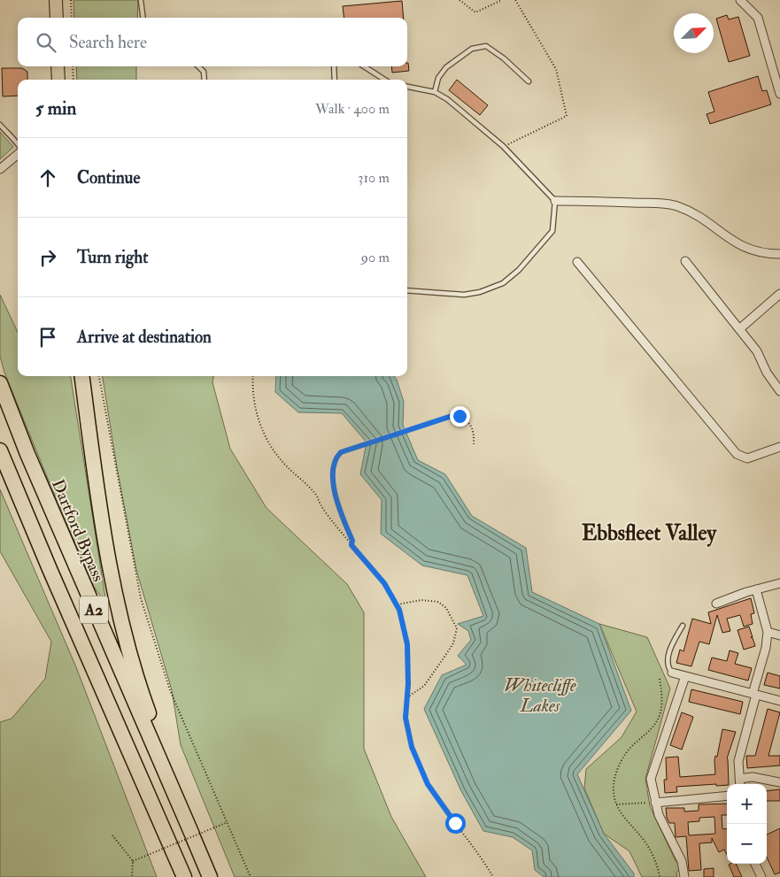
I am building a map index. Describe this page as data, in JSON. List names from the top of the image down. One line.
{"streets":{"highway":["Dartford Bypass","A2"]},"crossings":[["Dartford Bypass","A2"]],"districts":["Ebbsfleet Valley"],"water":["Whitecliffe Lakes"],"north":"top right","page":{"search":"Search here","heading":["5 min","Walk · 400 m"],"list":[["Continue","310 m"],["Turn right","90 m"],"Arrive at destination"],"map_buttons":["+","−"]}}
